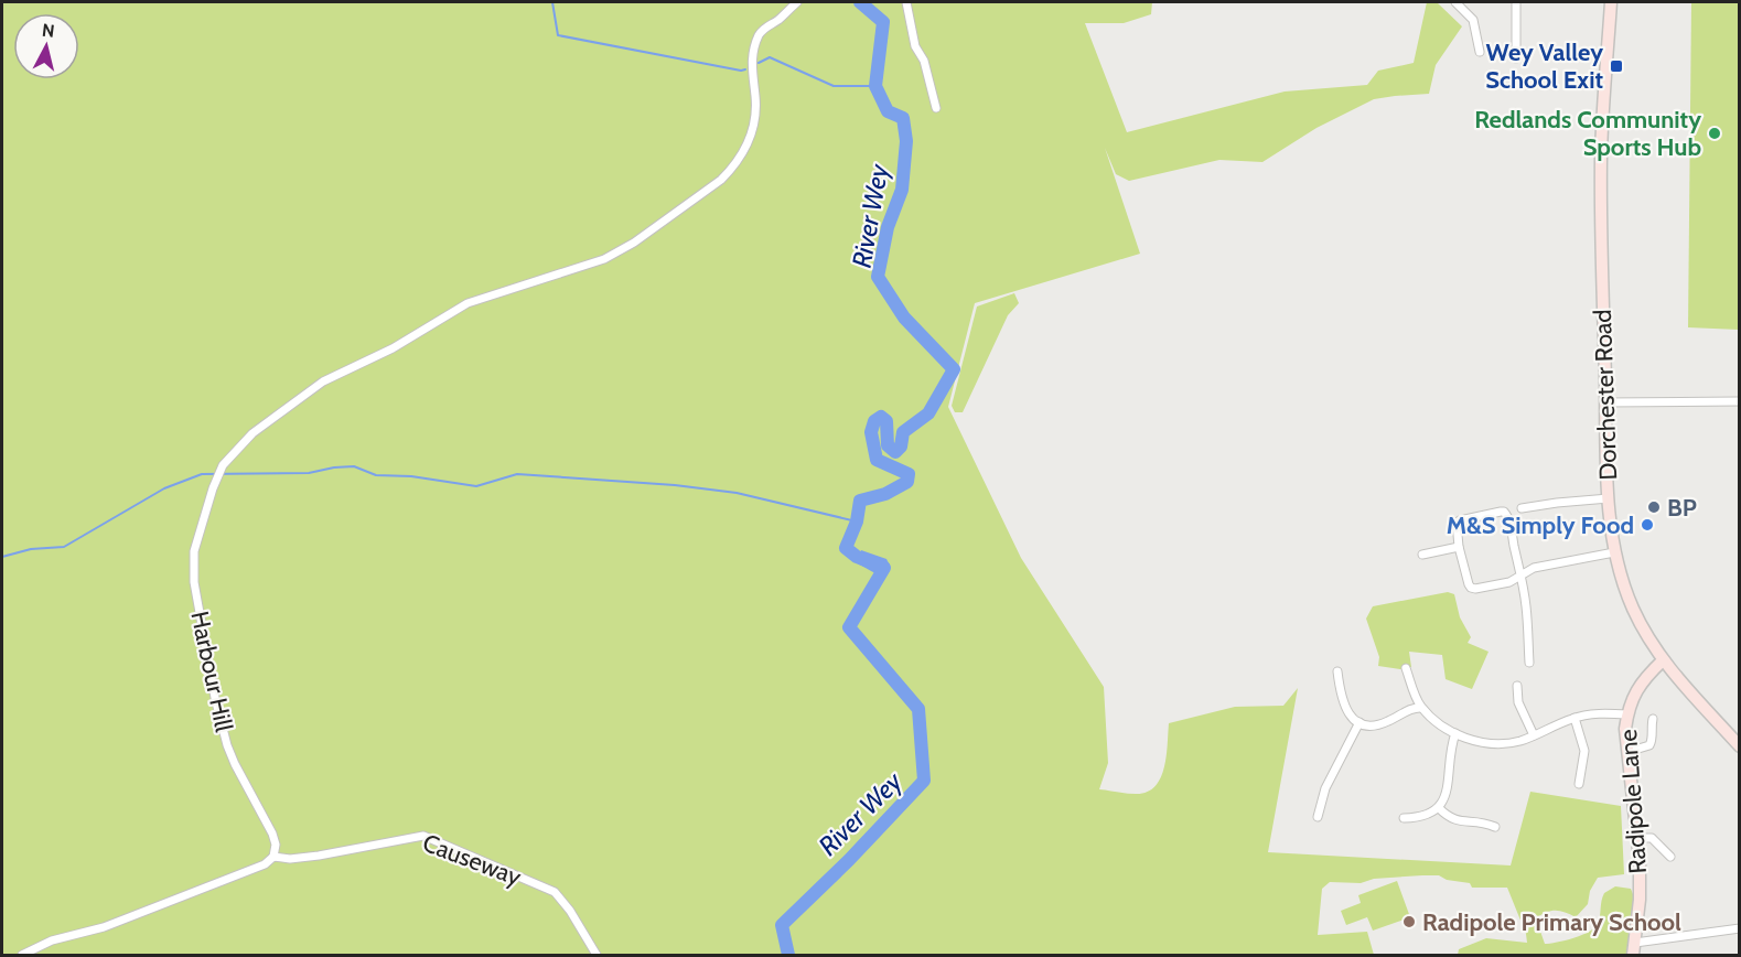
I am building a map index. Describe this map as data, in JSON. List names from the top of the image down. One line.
{"streets":{"main road":["Dorchester Road","Radipole Lane"],"street":["Harbour Hill","Causeway"]},"crossings":[["Dorchester Road","Radipole Lane"],["Harbour Hill","Causeway"]],"water":["River Wey"],"places":{"transit":["Wey Valley School Exit"],"other":["Redlands Community Sports Hub","BP","M&S Simply Food","Radipole Primary School"]},"north":"top"}
